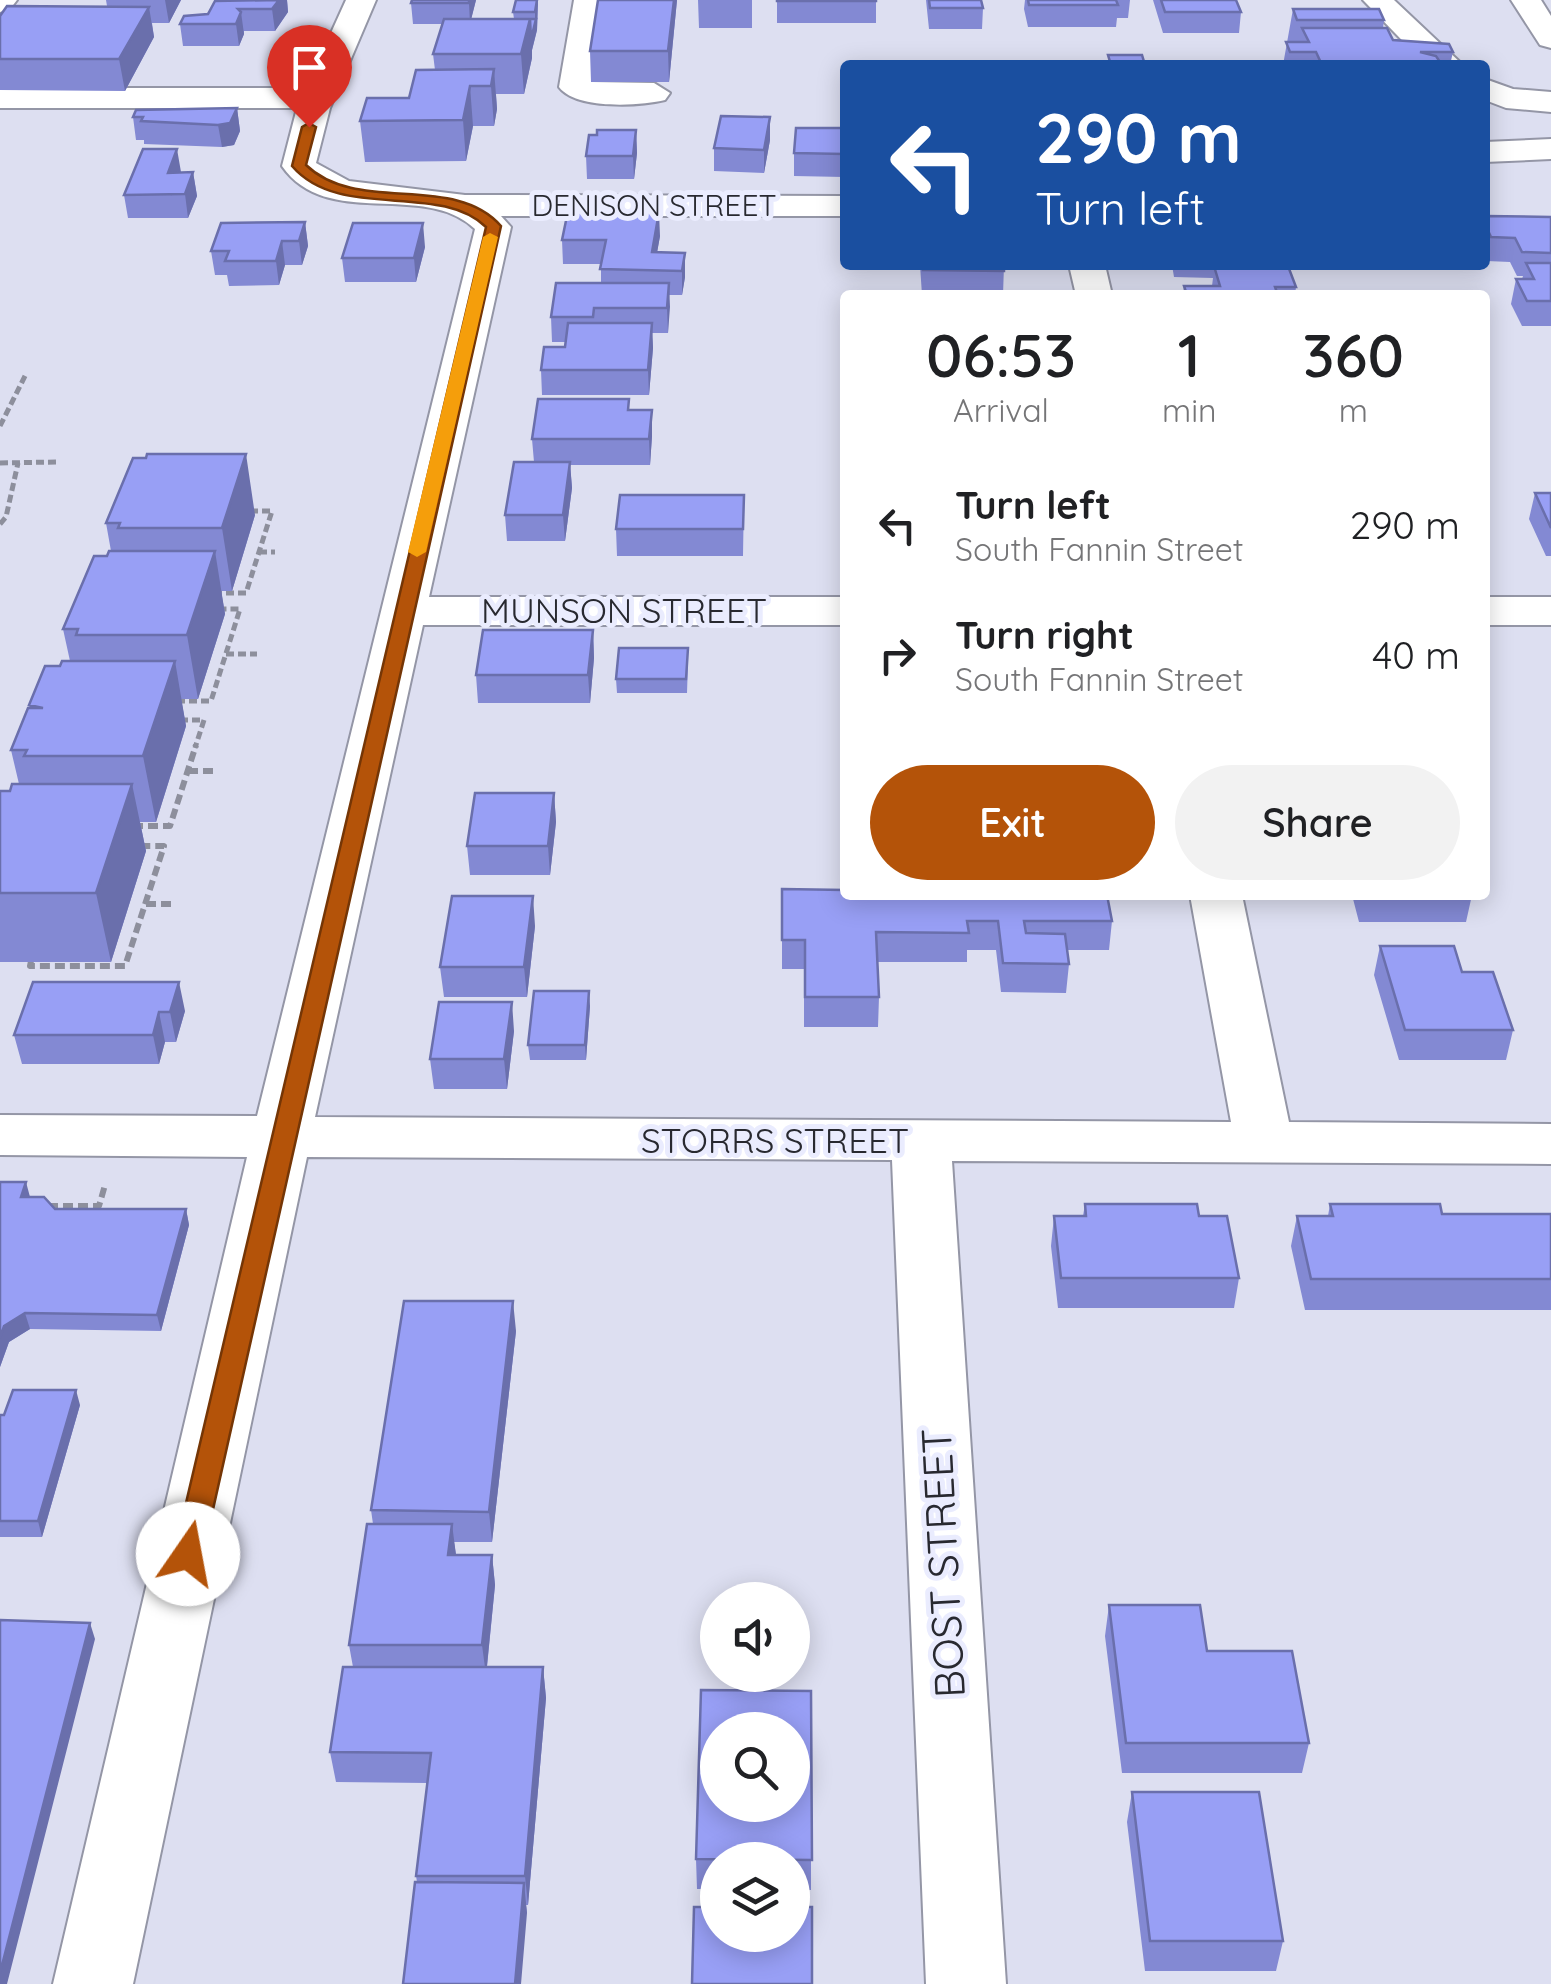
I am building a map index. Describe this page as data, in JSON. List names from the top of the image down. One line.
{"streets":{"street":["DENISON STREET","MUNSON STREET","STORRS STREET","BOST STREET"]},"crossings":[["STORRS STREET","BOST STREET"]],"page":{"turn":["290 m","Turn left"],"eta":["06:53","Arrival","1","min","360","m"],"list":[{"name":"Turn left","note":"South Fannin Street","value":"290 m"},{"name":"Turn right","note":"South Fannin Street","value":"40 m"}],"buttons":["Exit","Share"]}}
